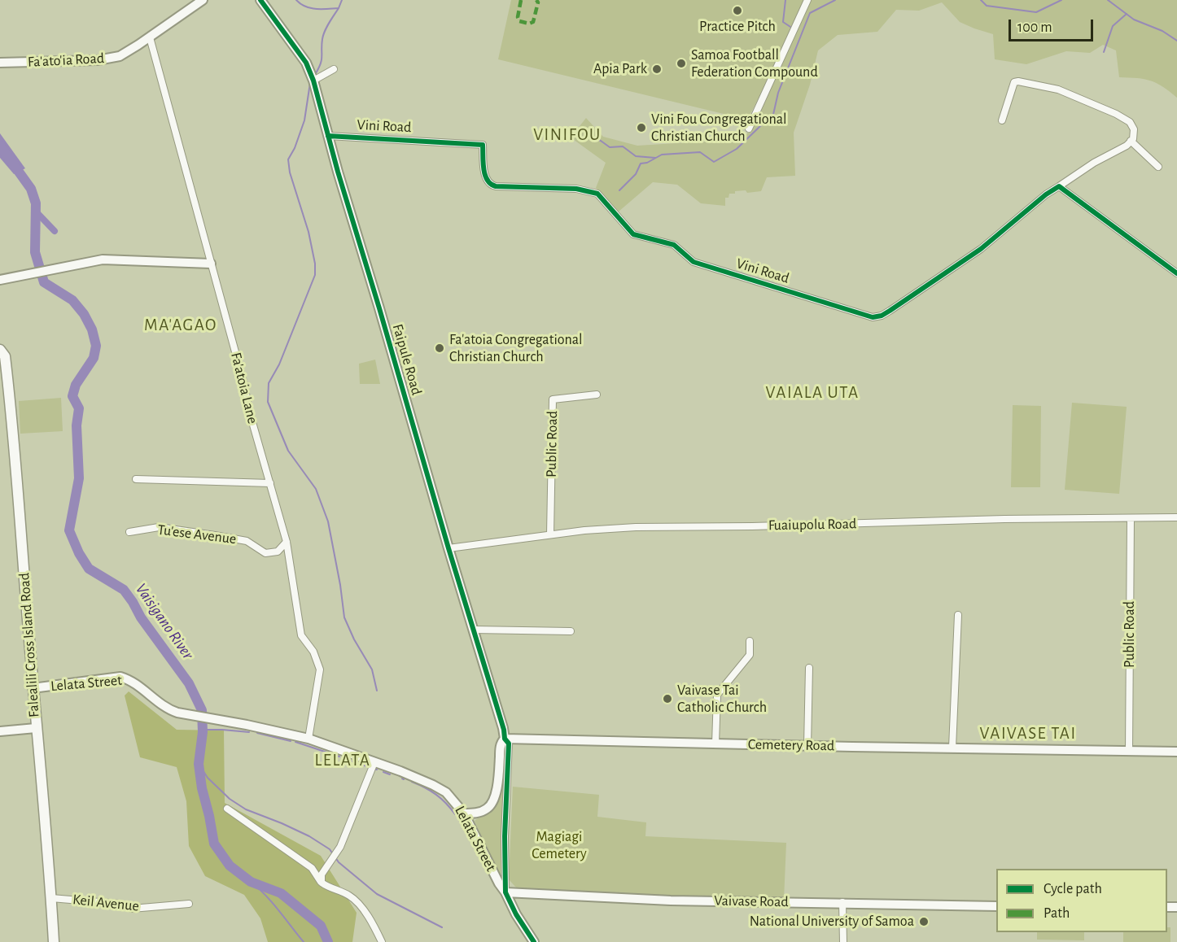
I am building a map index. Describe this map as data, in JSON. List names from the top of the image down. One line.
{"streets":{"main road":["Falealili Cross Island Road"],"street":["Fa'ato'ia Road","Vini Road","Faipule Road","Fa'atoia Lane","Public Road","Fuaiupolu Road","Tu'ese Avenue","Lelata Street","Cemetery Road","Vaivase Road","Keil Avenue"]},"crossings":[["Fa'ato'ia Road","Fa'atoia Lane"],["Vini Road","Faipule Road"],["Faipule Road","Fuaiupolu Road"],["Faipule Road","Cemetery Road"],["Fa'atoia Lane","Tu'ese Avenue"],["Fa'atoia Lane","Lelata Street"],["Public Road","Fuaiupolu Road"],["Public Road","Cemetery Road"],["Falealili Cross Island Road","Lelata Street"],["Falealili Cross Island Road","Keil Avenue"],["Lelata Street","Vaivase Road"]],"districts":["VINIFOU","MA'AGAO","VAIALA UTA","VAIVASE TAI","LELATA"],"water":["Vaisigano River"],"parks":["Magiagi Cemetery"],"places":["Practice Pitch","Samoa Football Federation Compound","Apia Park","Vini Fou Congregational Christian Church","Fa'atoia Congregational Christian Church","Vaivase Tai Catholic Church","National University of Samoa"],"legend":["Cycle path","Path"],"scale_bar":"100 m"}
